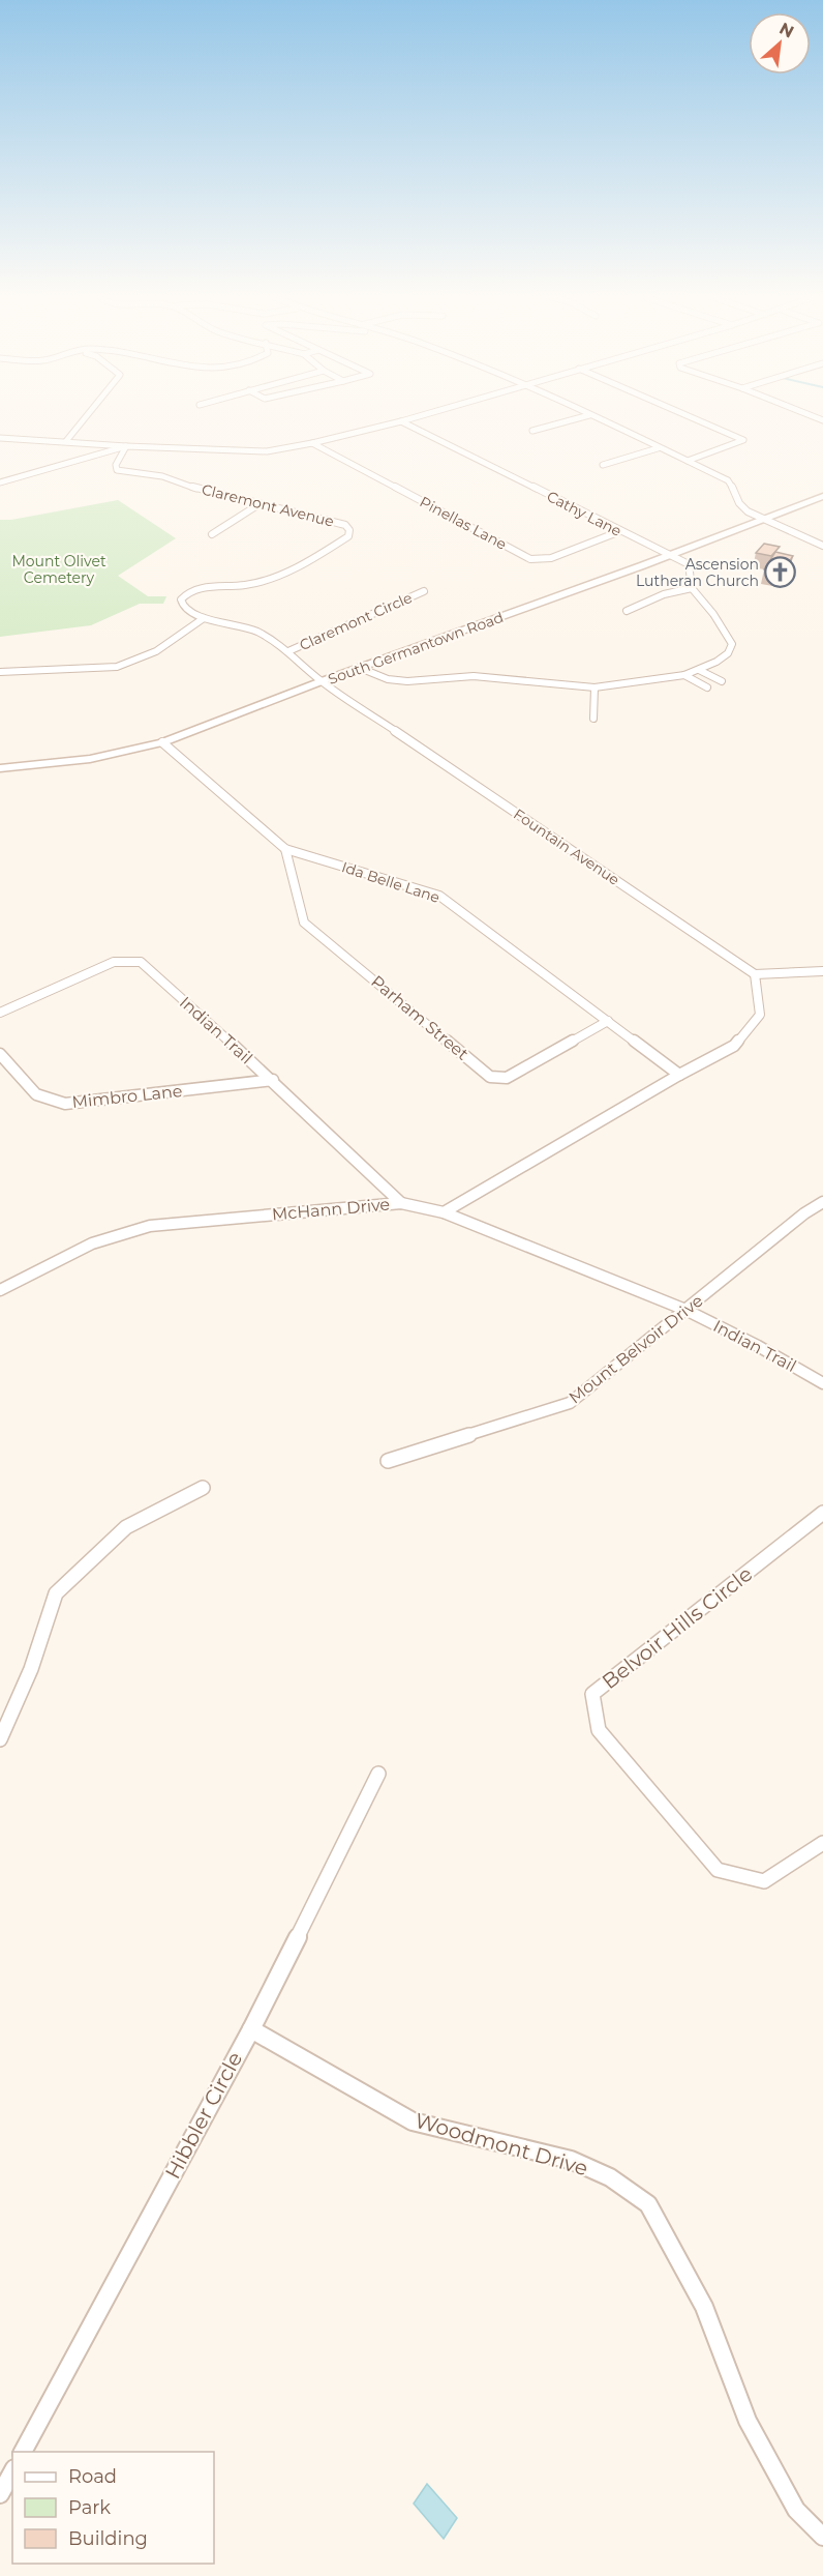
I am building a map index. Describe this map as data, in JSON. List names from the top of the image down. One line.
{"streets":{"main road":["South Germantown Road"],"street":["Claremont Avenue","Cathy Lane","Pinellas Lane","Claremont Circle","Fountain Avenue","Ida Belle Lane","Parham Street","Indian Trail","Mimbro Lane","McHann Drive","Mount Belvoir Drive","Belvoir Hills Circle","Hibbler Circle","Woodmont Drive"]},"crossings":[["Claremont Avenue","Claremont Circle"],["Claremont Avenue","South Germantown Road"],["Claremont Avenue","Fountain Avenue"],["Cathy Lane","Pinellas Lane"],["Cathy Lane","South Germantown Road"],["South Germantown Road","Fountain Avenue"],["South Germantown Road","Ida Belle Lane"],["Ida Belle Lane","Parham Street"],["Indian Trail","Mimbro Lane"],["Indian Trail","McHann Drive"],["Indian Trail","Mount Belvoir Drive"],["Hibbler Circle","Woodmont Drive"]],"parks":["Mount Olivet Cemetery"],"places":{"church":["Ascension Lutheran Church"]},"legend":["Road","Park","Building"],"north":"top right"}
